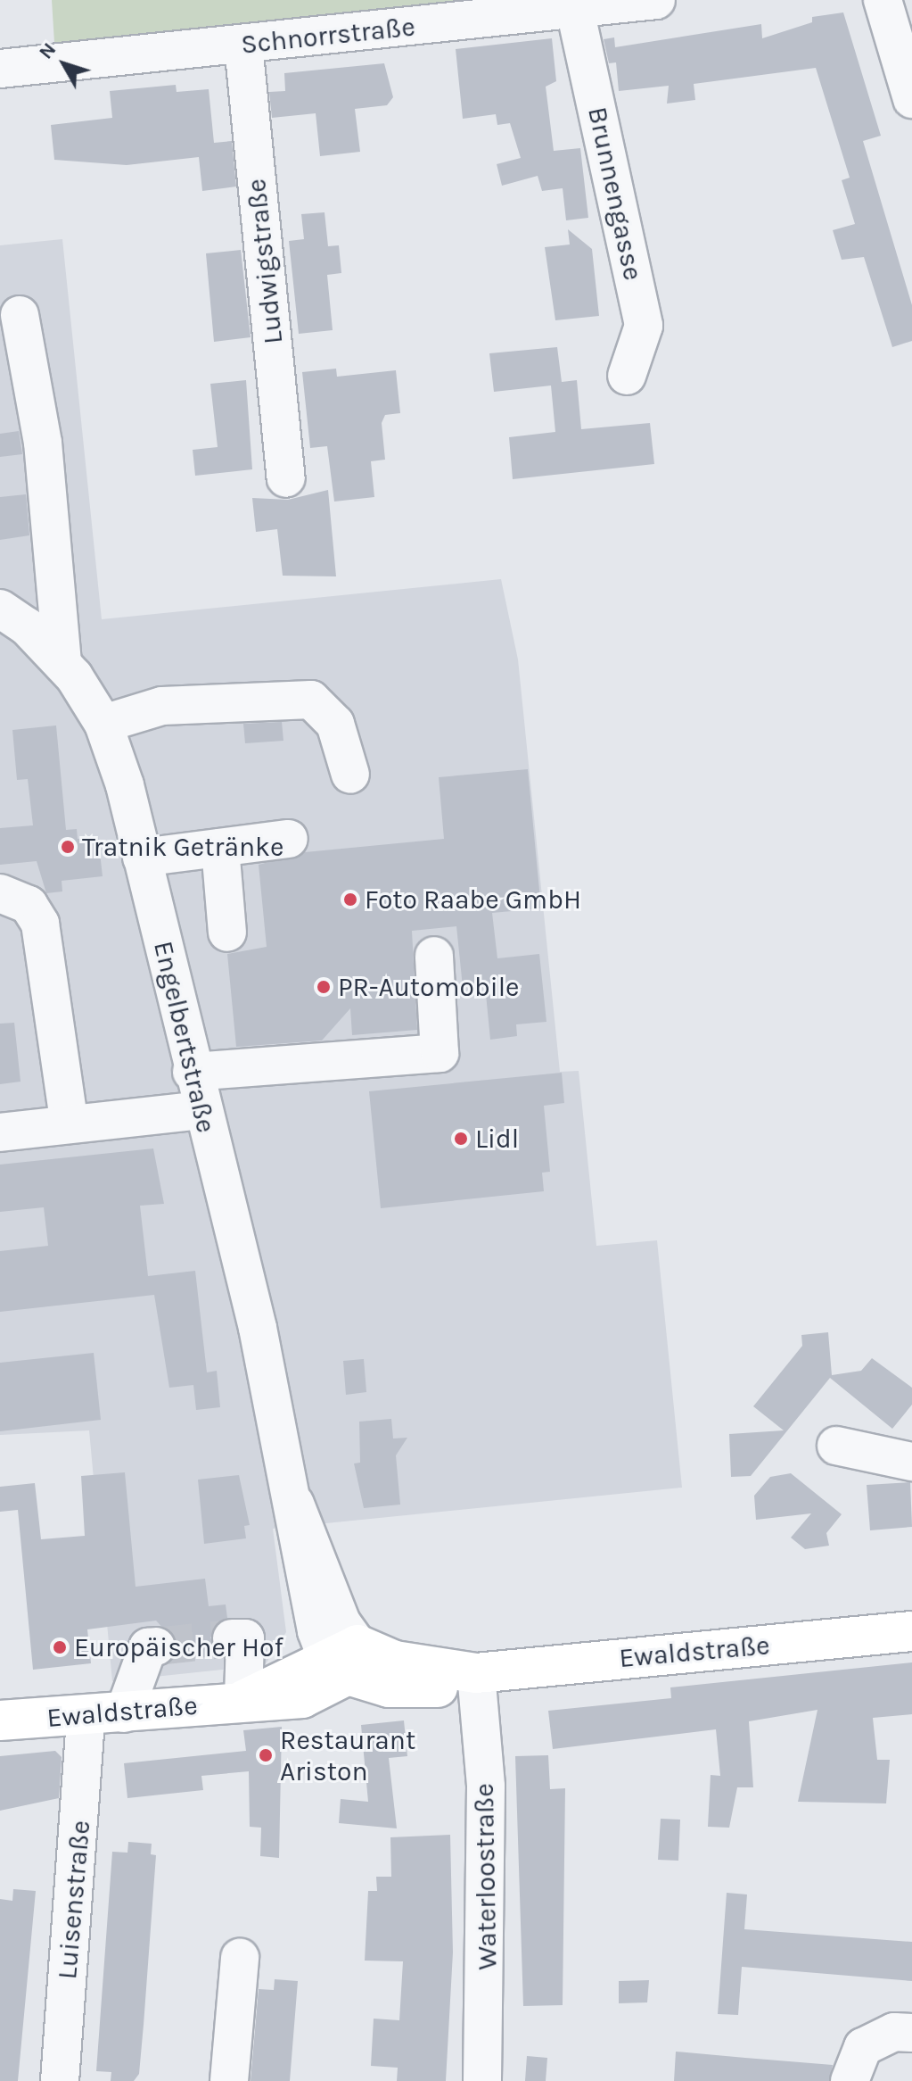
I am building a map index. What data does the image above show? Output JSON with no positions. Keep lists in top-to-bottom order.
{
  "streets": {
    "main road": ["Ewaldstraße"],
    "street": [
      "Schnorrstraße",
      "Brunnengasse",
      "Ludwigstraße",
      "Engelbertstraße",
      "Waterloostraße",
      "Luisenstraße"
    ]
  },
  "crossings": [
    ["Schnorrstraße", "Brunnengasse"],
    ["Schnorrstraße", "Ludwigstraße"],
    ["Engelbertstraße", "Ewaldstraße"],
    ["Ewaldstraße", "Waterloostraße"],
    ["Ewaldstraße", "Luisenstraße"]
  ],
  "places": [
    "Tratnik Getränke",
    "Foto Raabe GmbH",
    "PR-Automobile",
    "Lidl",
    "Europäischer Hof",
    "Restaurant Ariston"
  ],
  "north": "top left"
}
